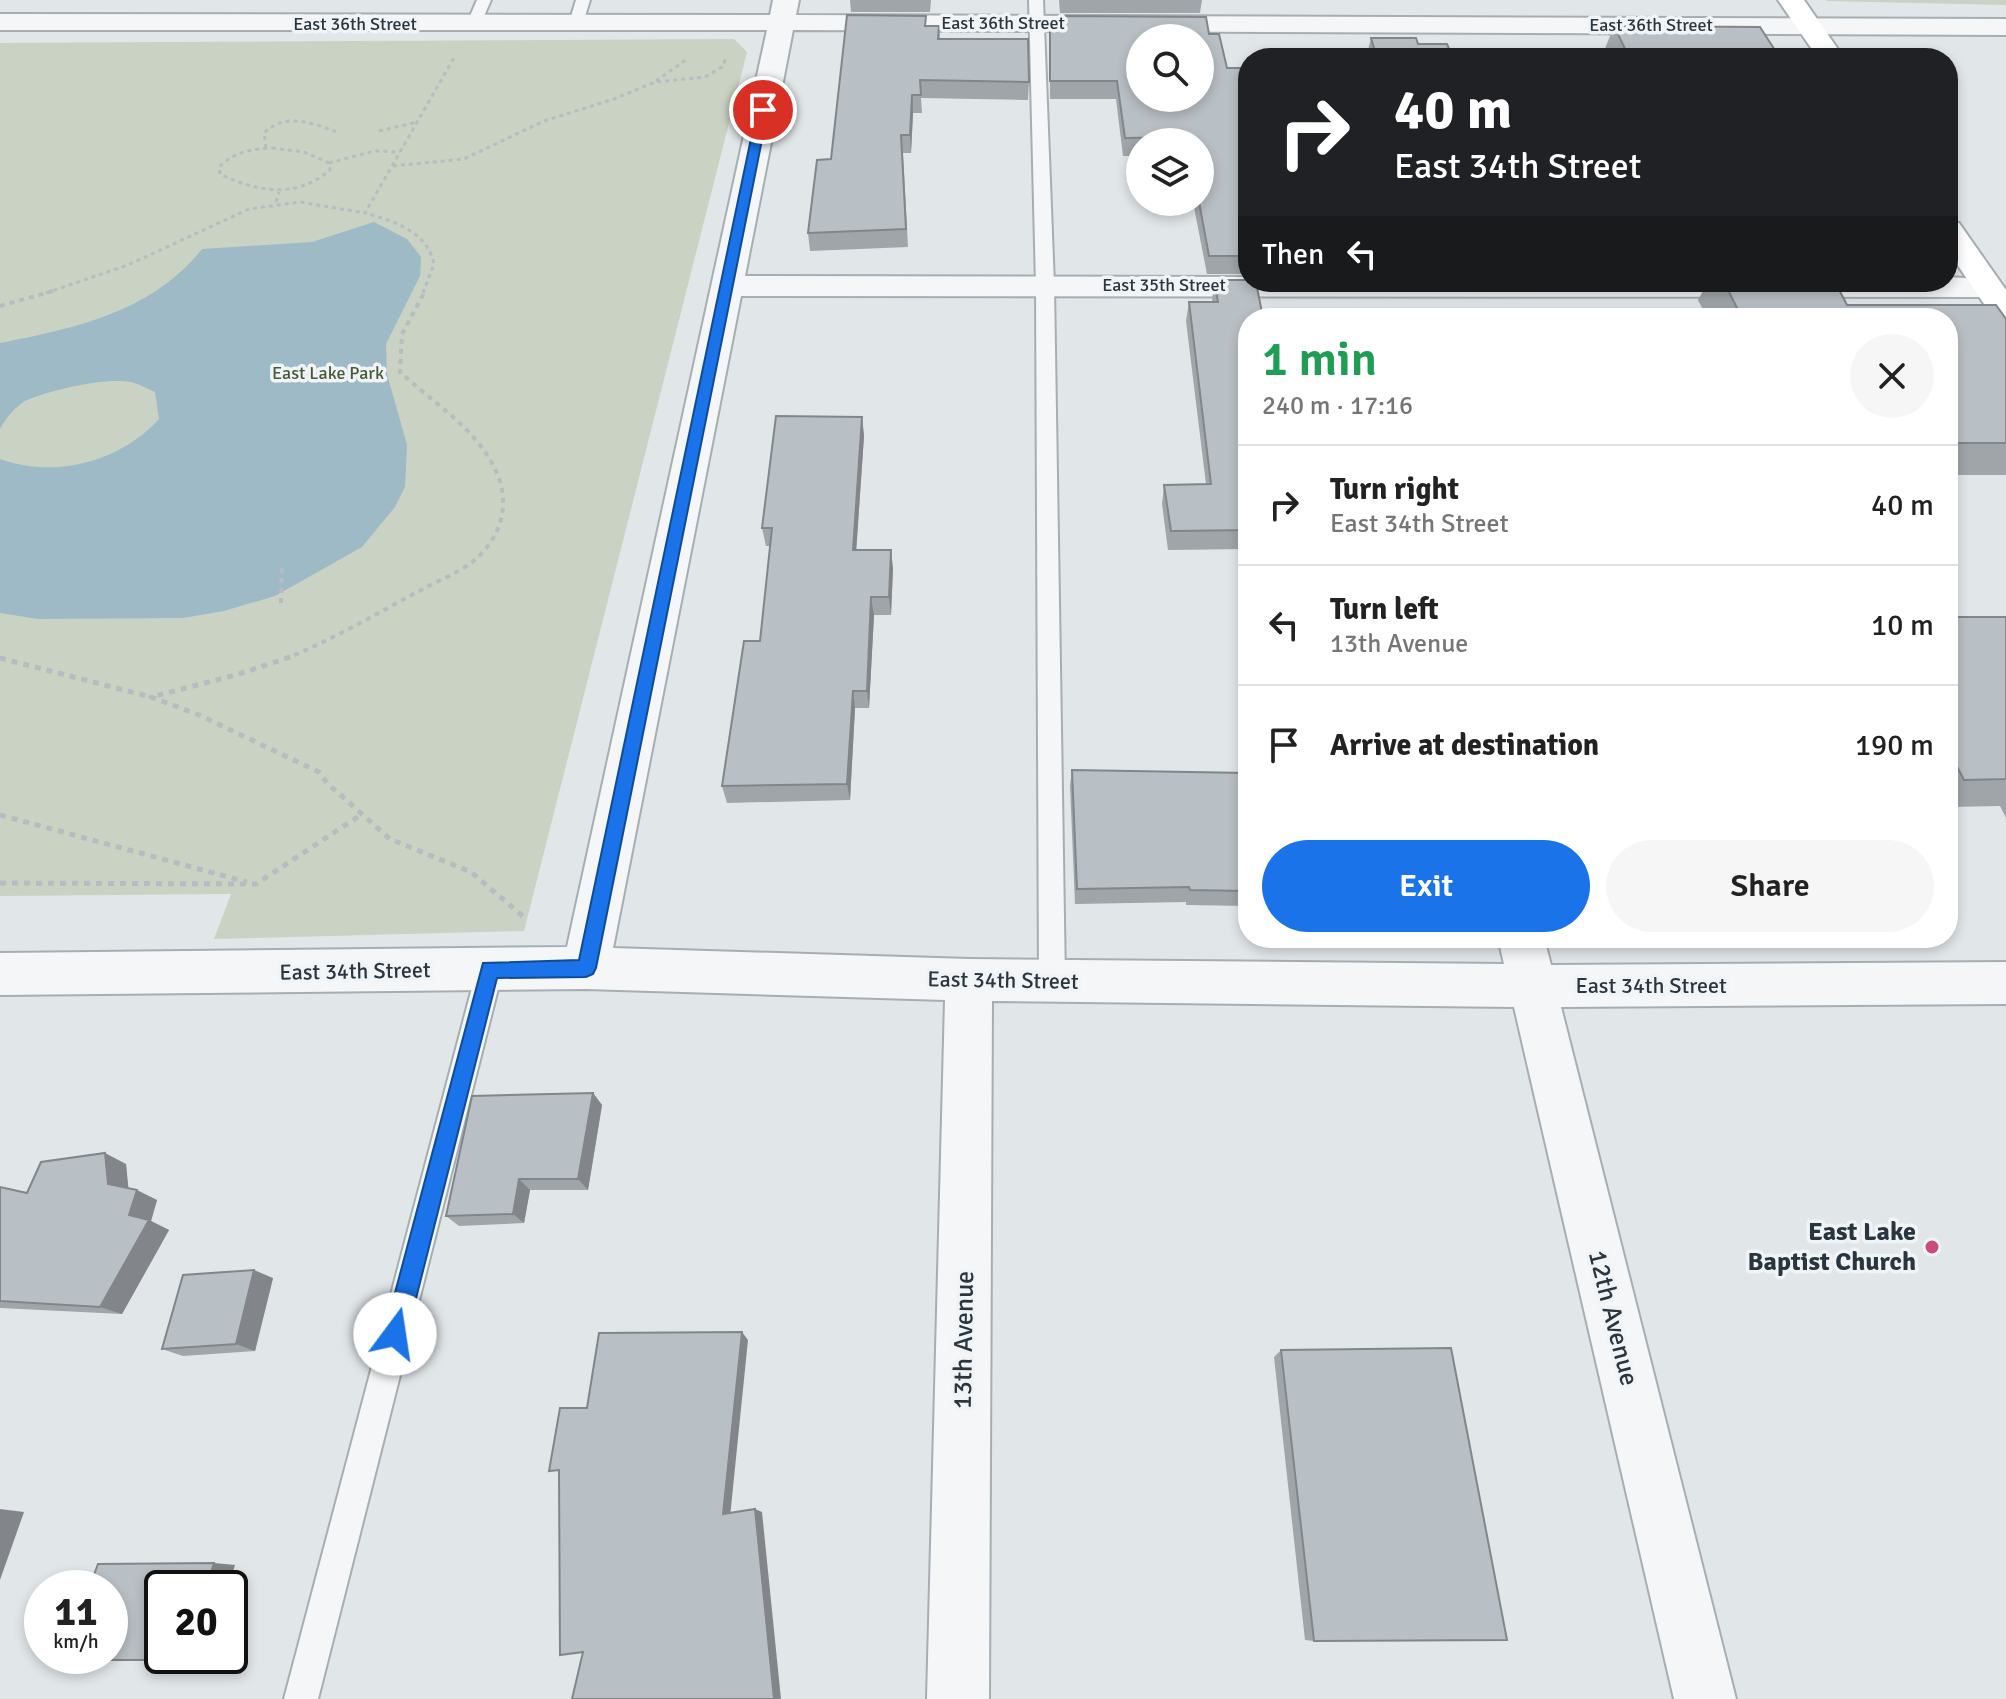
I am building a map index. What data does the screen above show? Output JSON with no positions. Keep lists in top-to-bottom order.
{
  "streets": {
    "street": [
      "East 36th Street",
      "East 35th Street",
      "East 34th Street",
      "12th Avenue",
      "13th Avenue"
    ]
  },
  "crossings": [
    ["East 34th Street", "12th Avenue"],
    ["East 34th Street", "13th Avenue"]
  ],
  "parks": ["East Lake Park"],
  "places": ["East Lake Baptist Church"],
  "page": {
    "turn": ["40 m", "East 34th Street"],
    "then": "Then",
    "heading": ["1 min", "240 m · 17:16"],
    "list": [
      {
        "name": "Turn right",
        "note": "East 34th Street",
        "value": "40 m"
      },
      {
        "name": "Turn left",
        "note": "13th Avenue",
        "value": "10 m"
      },
      {
        "name": "Arrive at destination",
        "value": "190 m"
      }
    ],
    "buttons": ["Exit", "Share"],
    "speed": "11 km/h",
    "limit": "20"
  }
}
